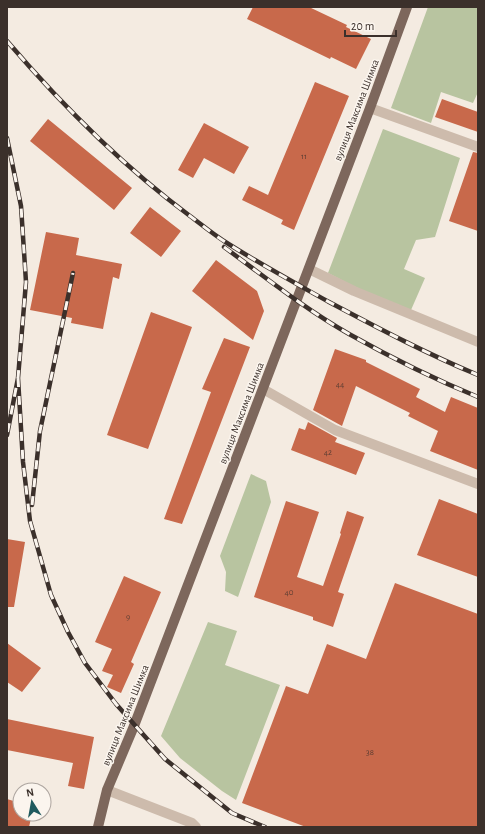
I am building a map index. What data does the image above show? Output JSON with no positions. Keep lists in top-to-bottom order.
{
  "streets": {
    "main road": ["вулиця Максима Шимка"]
  },
  "house_numbers": [
    "11",
    "44",
    "42",
    "40",
    "9",
    "38"
  ],
  "scale_bar": "20 m",
  "north": "top"
}
